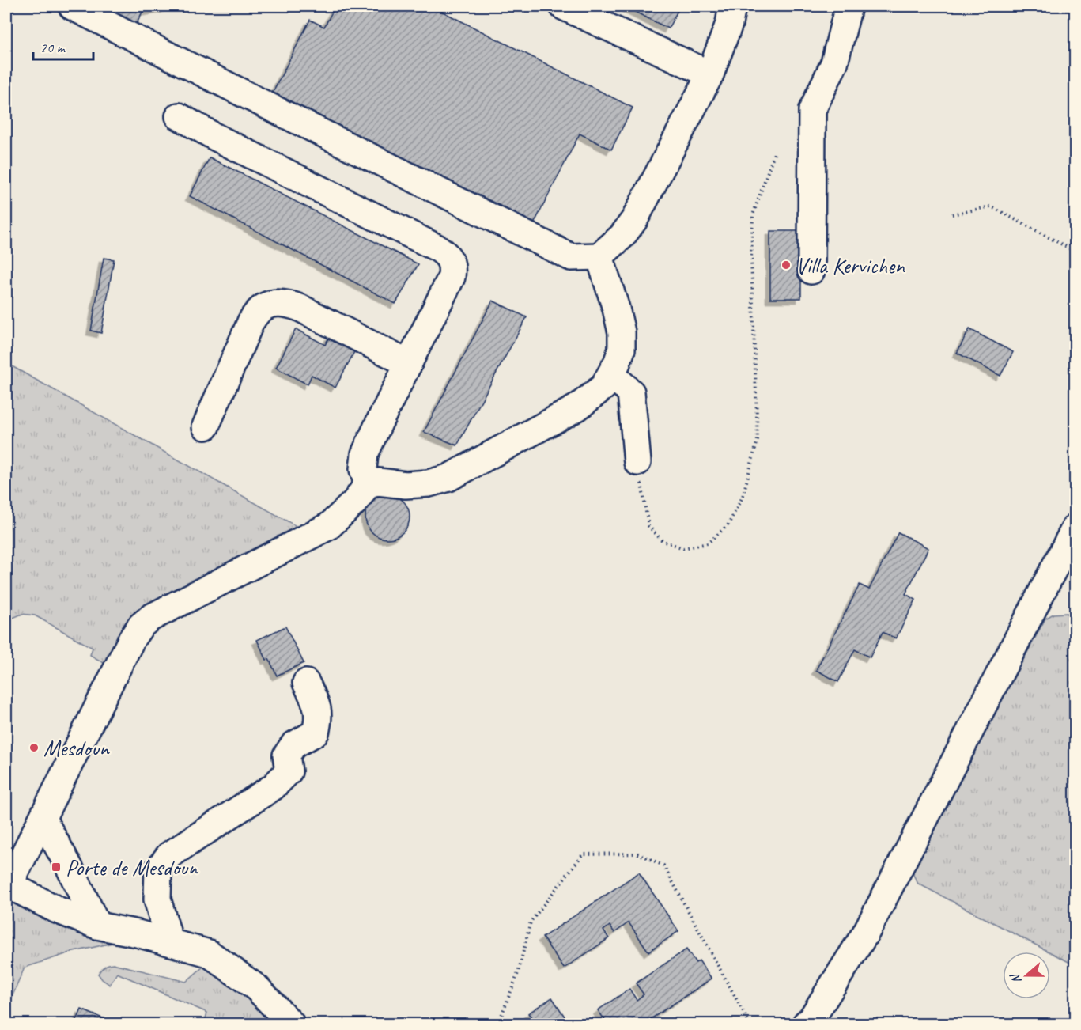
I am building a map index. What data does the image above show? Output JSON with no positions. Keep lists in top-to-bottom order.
{
  "places": {
    "other": ["Villa Kervichen", "Mesdoun"],
    "transit": ["Porte de Mesdoun"]
  },
  "scale_bar": "20 m",
  "north": "left"
}
